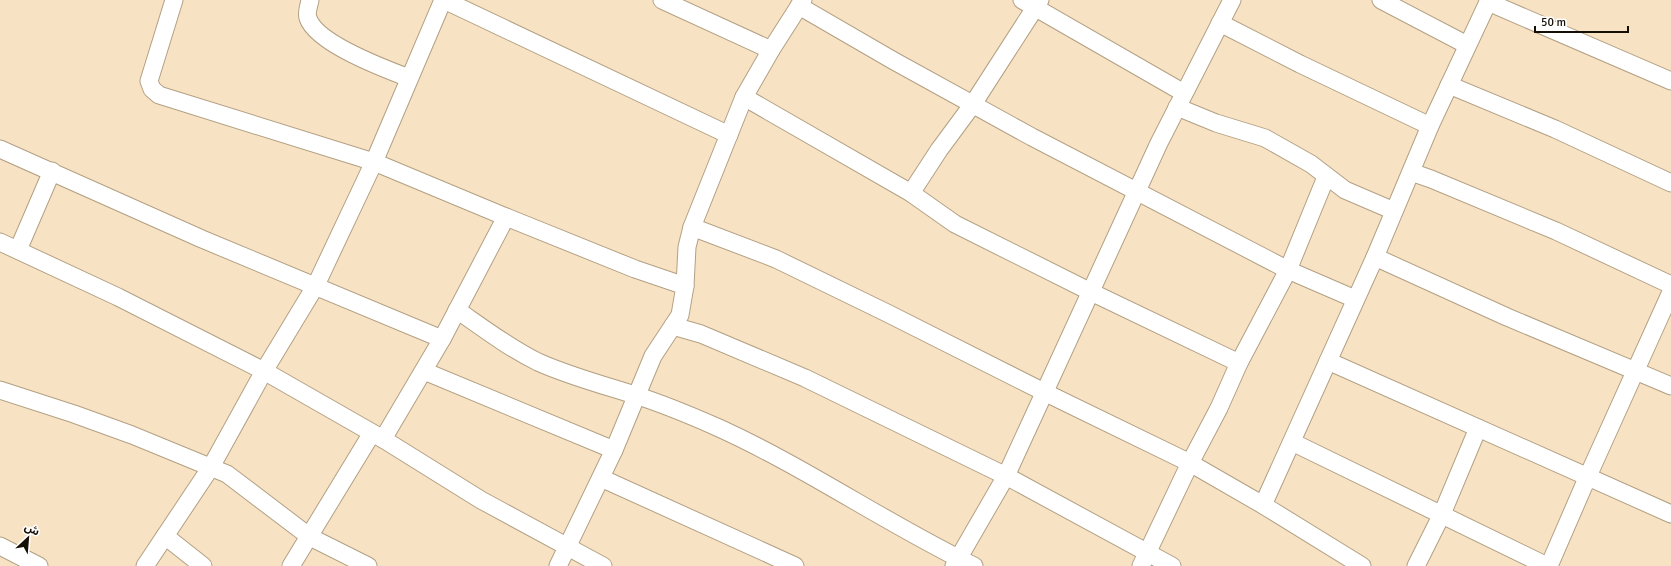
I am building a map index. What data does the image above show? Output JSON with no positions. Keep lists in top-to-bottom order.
{
  "scale_bar": "50 m",
  "north": "top right"
}
